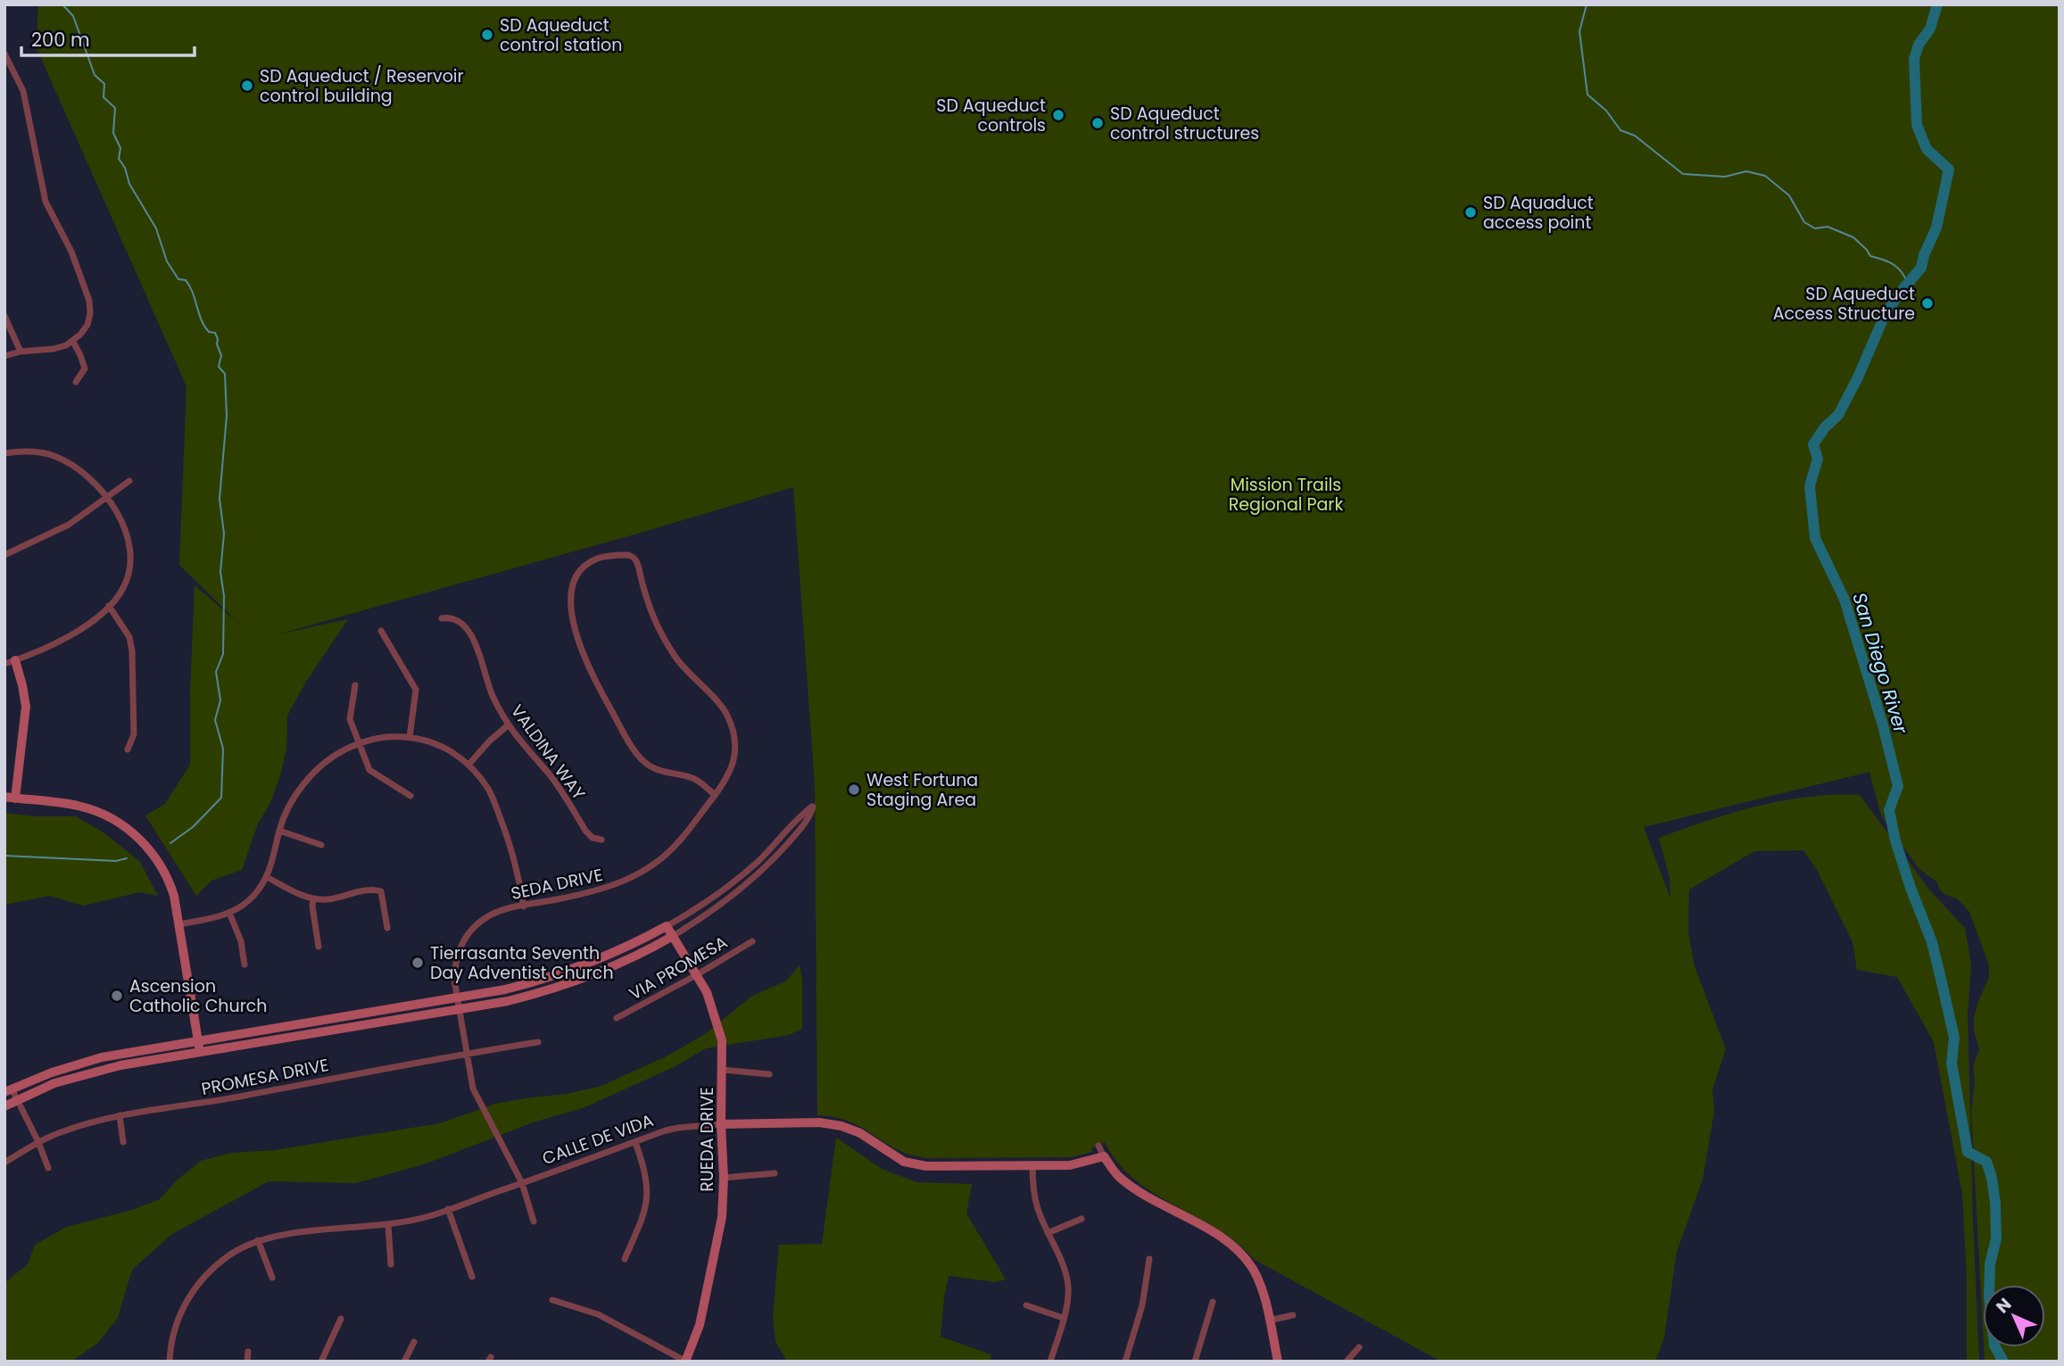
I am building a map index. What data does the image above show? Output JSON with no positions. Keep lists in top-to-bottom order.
{
  "streets": {
    "street": [
      "VALDINA WAY",
      "SEDA DRIVE",
      "VIA PROMESA",
      "PROMESA DRIVE",
      "CALLE DE VIDA",
      "RUEDA DRIVE"
    ]
  },
  "crossings": [
    ["SEDA DRIVE", "PROMESA DRIVE"],
    ["SEDA DRIVE", "CALLE DE VIDA"],
    ["VIA PROMESA", "RUEDA DRIVE"],
    ["CALLE DE VIDA", "RUEDA DRIVE"]
  ],
  "water": ["San Diego River"],
  "parks": ["Mission Trails Regional Park"],
  "places": [
    "SD Aqueduct control station",
    "SD Aqueduct / Reservoir control building",
    "SD Aqueduct controls",
    "SD Aqueduct control structures",
    "SD Aquaduct access point",
    "SD Aqueduct Access Structure",
    "West Fortuna Staging Area",
    "Tierrasanta Seventh Day Adventist Church",
    "Ascension Catholic Church"
  ],
  "scale_bar": "200 m",
  "north": "top left"
}
